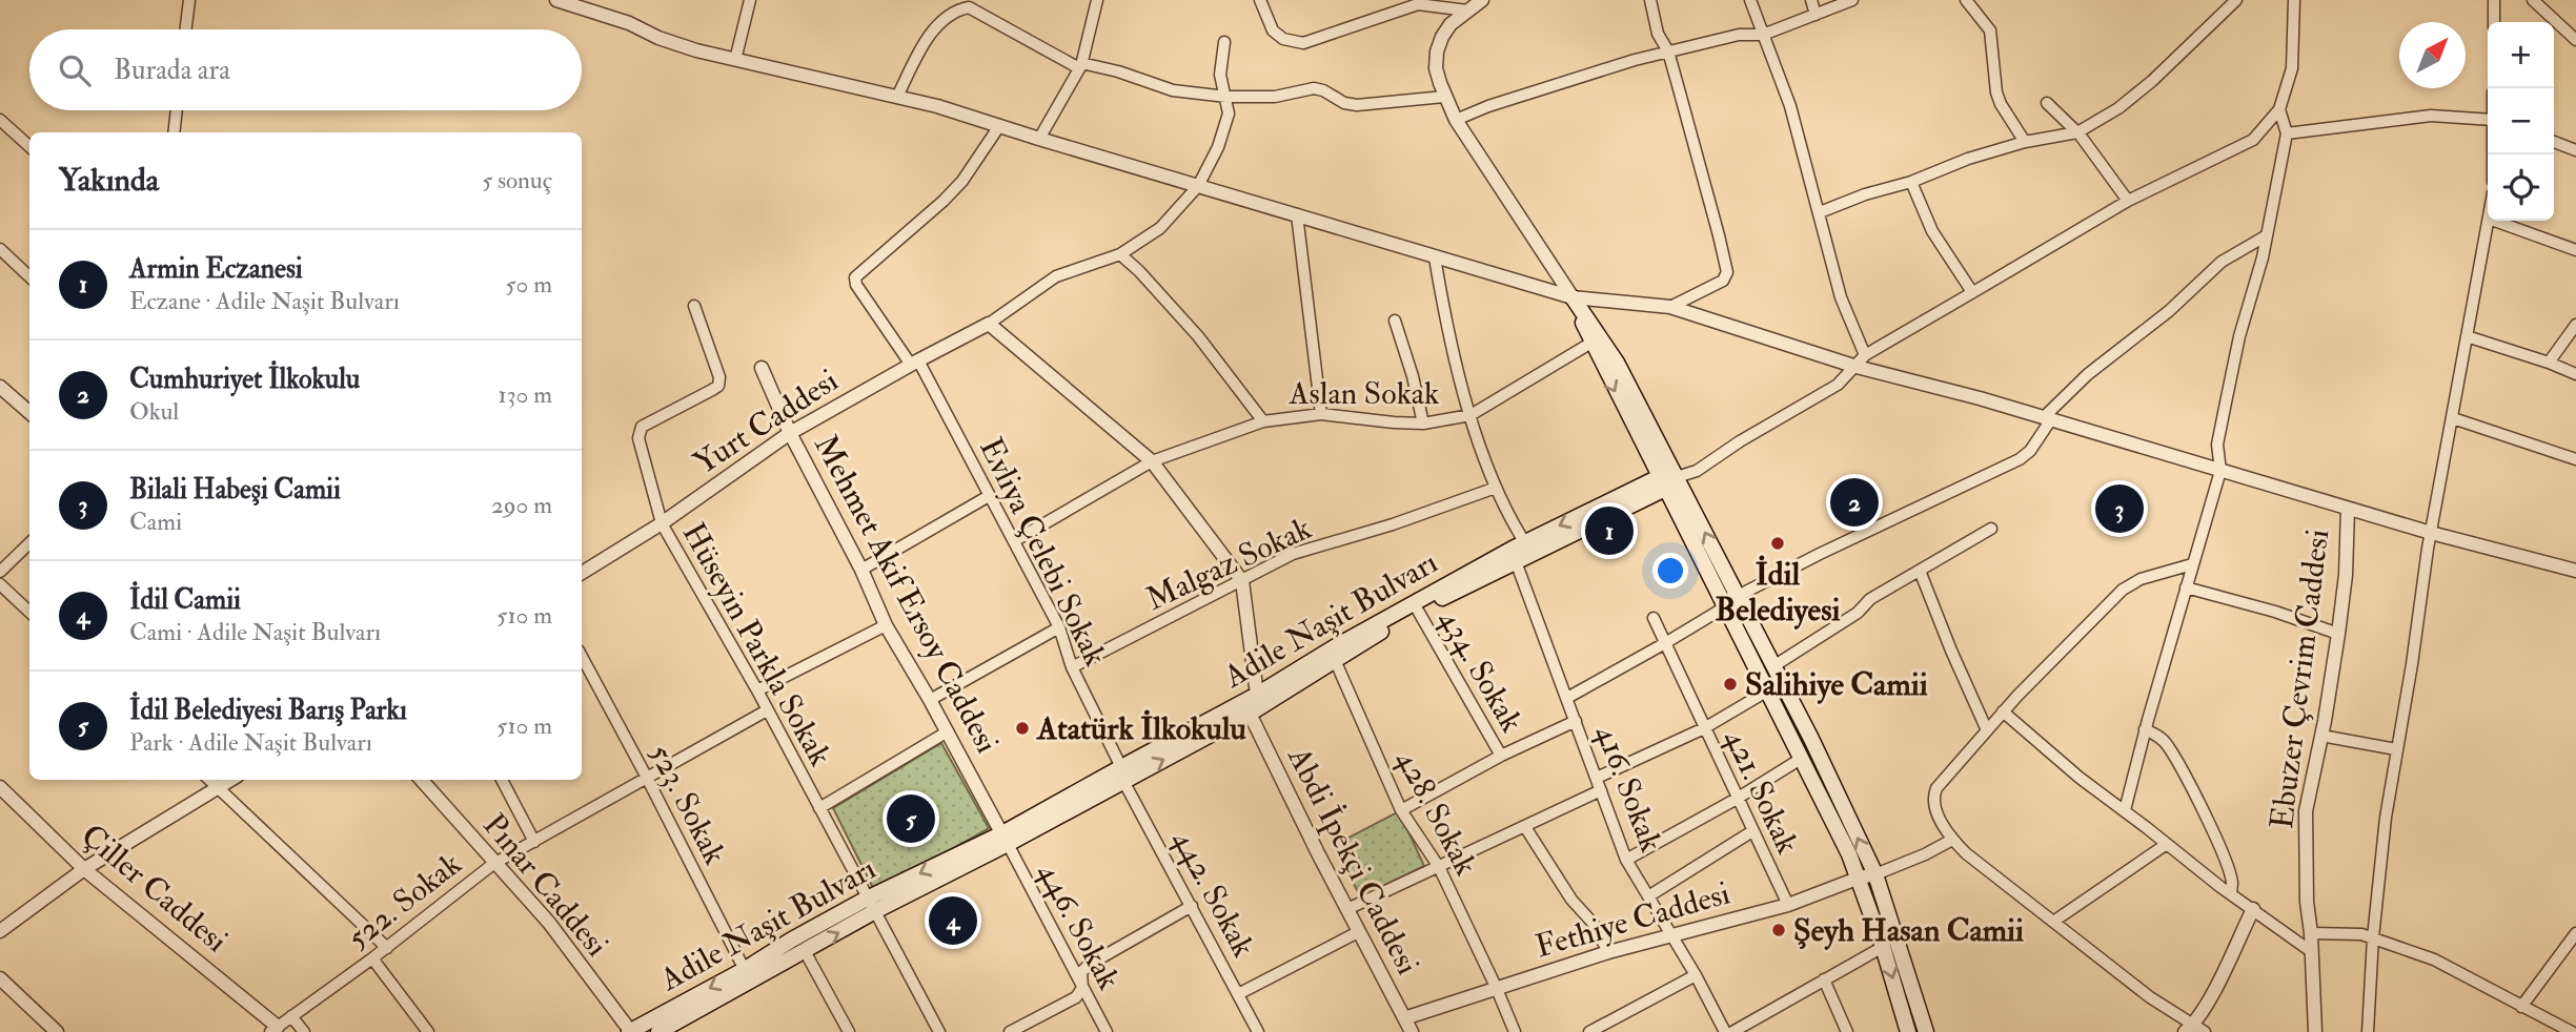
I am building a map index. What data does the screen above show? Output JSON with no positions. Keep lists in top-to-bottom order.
{
  "streets": {
    "main road": ["Adile Naşit Bulvarı"],
    "street": [
      "Aslan Sokak",
      "Yurt Caddesi",
      "Evliya Çelebi Sokak",
      "Malgaz Sokak",
      "Mehmet Akif Ersoy Caddesi",
      "Hüseyin Parkla Sokak",
      "434. Sokak",
      "Ebuzer Çevrim Caddesi",
      "416. Sokak",
      "421. Sokak",
      "523. Sokak",
      "428. Sokak",
      "Abdi İpekçi Caddesi",
      "Pınar Caddesi",
      "Çiller Caddesi",
      "442. Sokak",
      "522. Sokak",
      "Fethiye Caddesi",
      "446. Sokak"
    ]
  },
  "crossings": [
    ["Aslan Sokak", "Evliya Çelebi Sokak"],
    ["Aslan Sokak", "416. Sokak"],
    ["Yurt Caddesi", "Evliya Çelebi Sokak"],
    ["Yurt Caddesi", "Mehmet Akif Ersoy Caddesi"],
    ["Yurt Caddesi", "Hüseyin Parkla Sokak"],
    ["Evliya Çelebi Sokak", "Malgaz Sokak"],
    ["Evliya Çelebi Sokak", "Adile Naşit Bulvarı"],
    ["Evliya Çelebi Sokak", "442. Sokak"],
    ["Malgaz Sokak", "416. Sokak"],
    ["Mehmet Akif Ersoy Caddesi", "Adile Naşit Bulvarı"],
    ["Mehmet Akif Ersoy Caddesi", "446. Sokak"],
    ["Adile Naşit Bulvarı", "Hüseyin Parkla Sokak"],
    ["Adile Naşit Bulvarı", "434. Sokak"],
    ["Adile Naşit Bulvarı", "416. Sokak"],
    ["Adile Naşit Bulvarı", "523. Sokak"],
    ["Adile Naşit Bulvarı", "428. Sokak"],
    ["Adile Naşit Bulvarı", "Abdi İpekçi Caddesi"],
    ["Adile Naşit Bulvarı", "Pınar Caddesi"],
    ["Adile Naşit Bulvarı", "442. Sokak"],
    ["Adile Naşit Bulvarı", "446. Sokak"],
    ["Hüseyin Parkla Sokak", "522. Sokak"],
    ["416. Sokak", "Fethiye Caddesi"],
    ["421. Sokak", "Fethiye Caddesi"],
    ["523. Sokak", "522. Sokak"],
    ["428. Sokak", "Fethiye Caddesi"],
    ["Abdi İpekçi Caddesi", "Fethiye Caddesi"],
    ["Pınar Caddesi", "522. Sokak"],
    ["Çiller Caddesi", "522. Sokak"]
  ],
  "places": [
    "İdil Belediyesi",
    "Salihiye Camii",
    "Atatürk İlkokulu",
    "Şeyh Hasan Camii"
  ],
  "north": "top right",
  "page": {
    "map_buttons": ["+", "−"],
    "search": "Burada ara",
    "heading": ["Yakında", "5 sonuç"],
    "list": [
      {
        "mark": "1",
        "name": "Armin Eczanesi",
        "note": "Eczane · Adile Naşit Bulvarı",
        "value": "50 m"
      },
      {
        "mark": "2",
        "name": "Cumhuriyet İlkokulu",
        "note": "Okul",
        "value": "130 m"
      },
      {
        "mark": "3",
        "name": "Bilali Habeşi Camii",
        "note": "Cami",
        "value": "290 m"
      },
      {
        "mark": "4",
        "name": "İdil Camii",
        "note": "Cami · Adile Naşit Bulvarı",
        "value": "510 m"
      },
      {
        "mark": "5",
        "name": "İdil Belediyesi Barış Parkı",
        "note": "Park · Adile Naşit Bulvarı",
        "value": "510 m"
      }
    ],
    "pins": [
      "2",
      "3",
      "1",
      "5",
      "4"
    ]
  }
}
